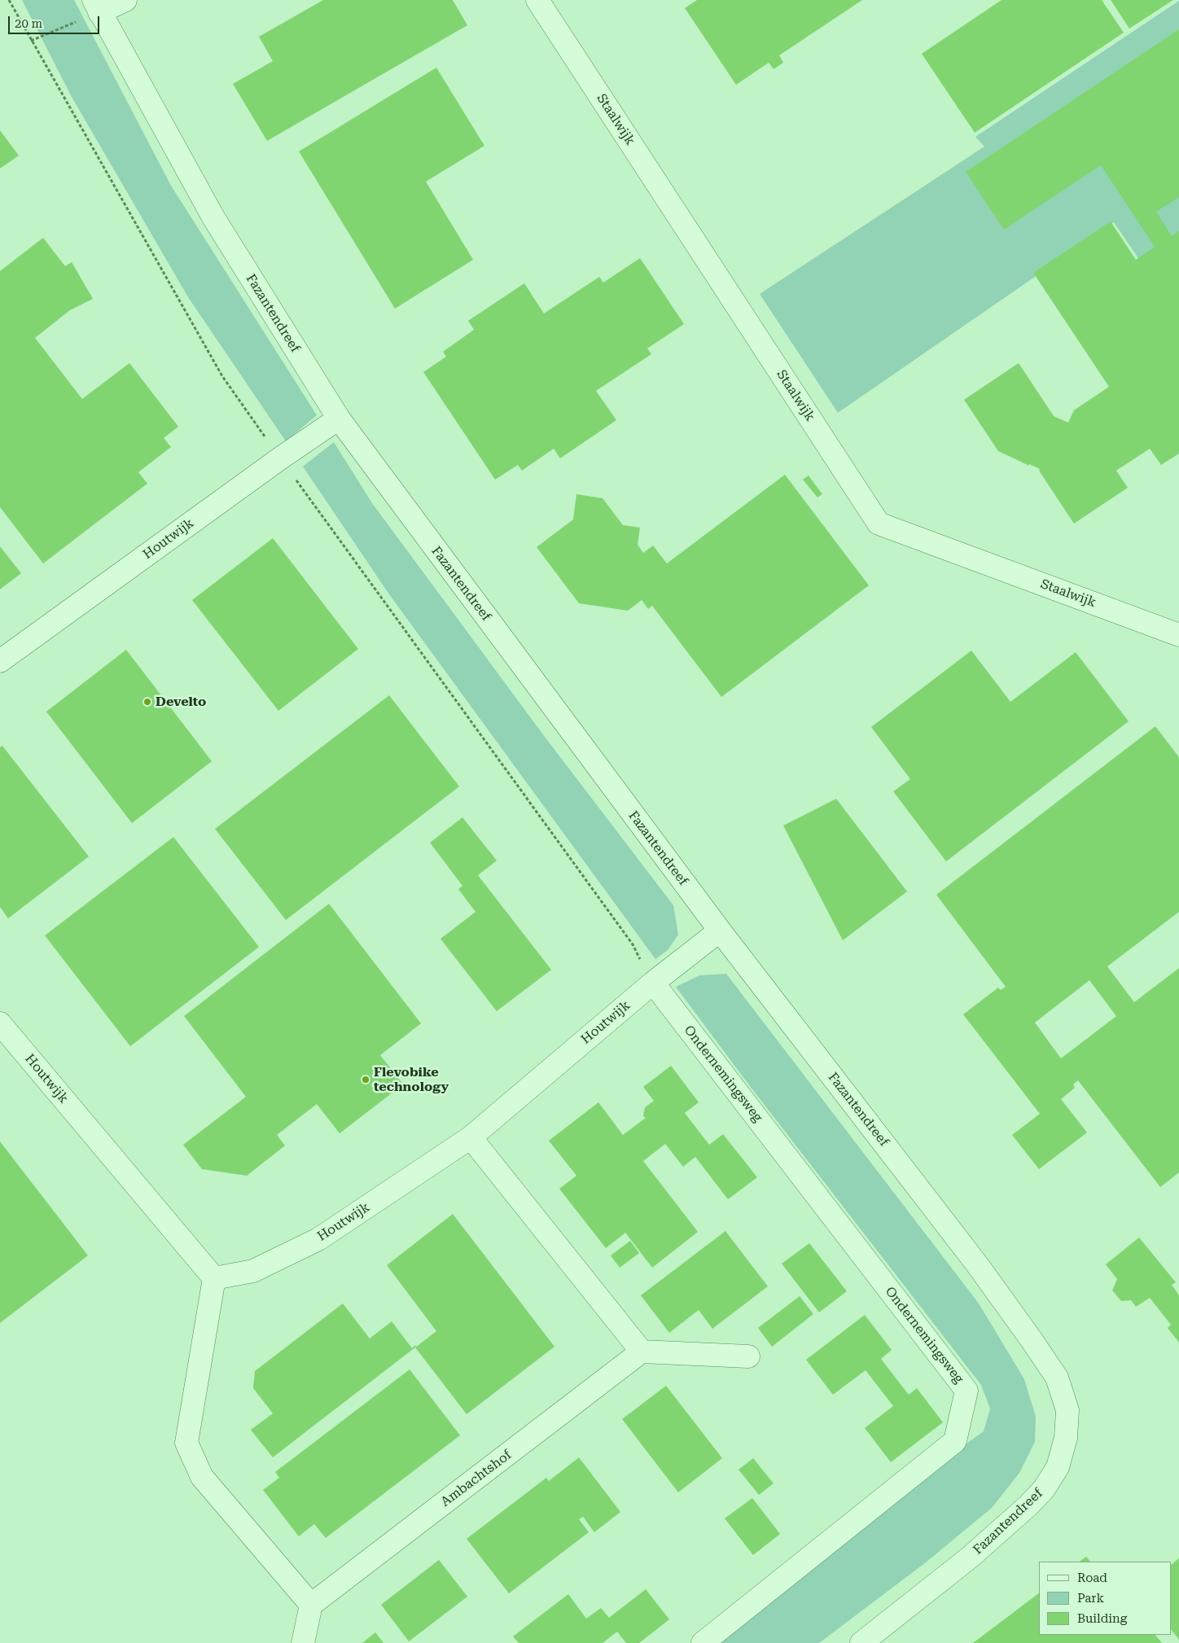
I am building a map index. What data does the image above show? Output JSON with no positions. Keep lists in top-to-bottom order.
{
  "streets": {
    "street": [
      "Staalwijk",
      "Fazantendreef",
      "Houtwijk",
      "Ondernemingsweg",
      "Ambachtshof"
    ]
  },
  "crossings": [
    ["Fazantendreef", "Houtwijk"],
    ["Houtwijk", "Ondernemingsweg"]
  ],
  "places": ["Develto", "Flevobike technology"],
  "legend": ["Road", "Park", "Building"],
  "scale_bar": "20 m"
}
